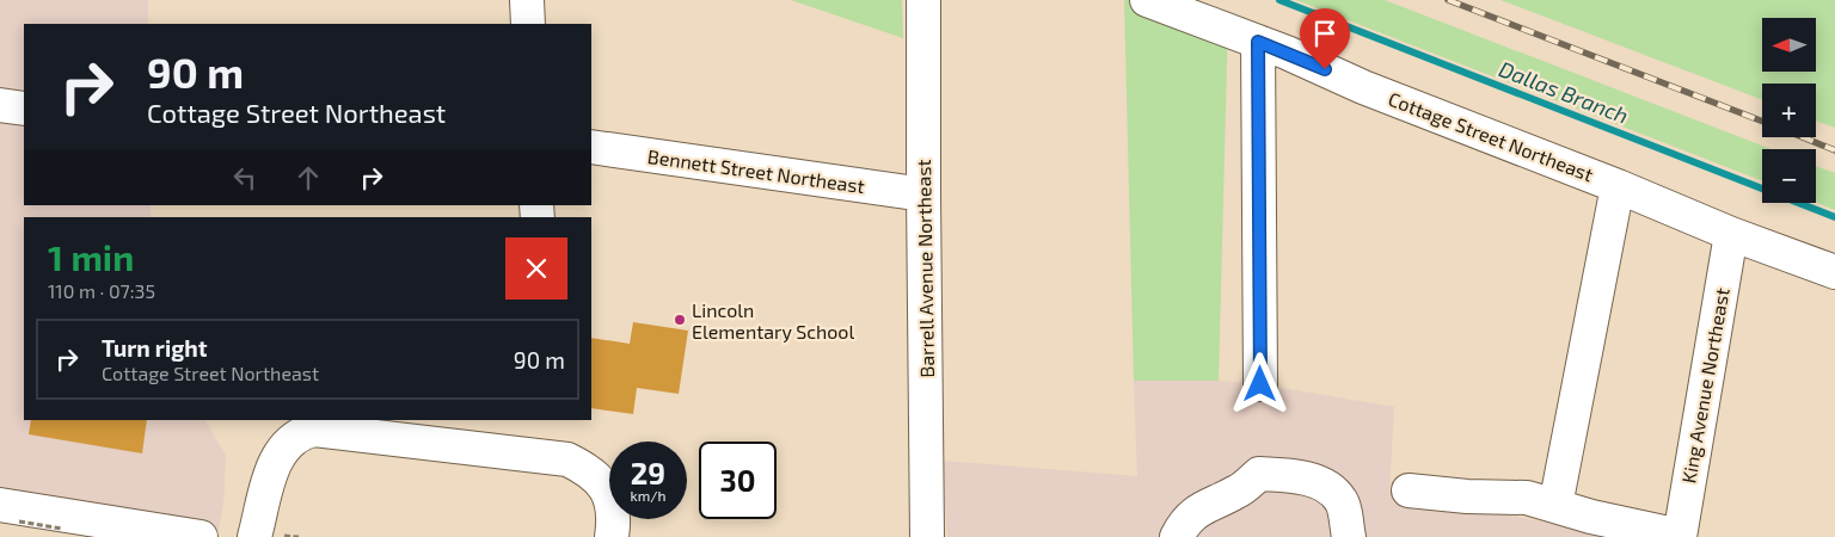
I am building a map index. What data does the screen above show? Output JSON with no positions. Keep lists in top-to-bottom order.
{
  "streets": {
    "street": [
      "Cottage Street Northeast",
      "Bennett Street Northeast",
      "Barrell Avenue Northeast",
      "King Avenue Northeast"
    ]
  },
  "crossings": [
    ["Cottage Street Northeast", "King Avenue Northeast"],
    ["Bennett Street Northeast", "Barrell Avenue Northeast"]
  ],
  "water": ["Dallas Branch"],
  "places": ["Lincoln Elementary School"],
  "north": "left",
  "page": {
    "map_buttons": ["+", "−"],
    "turn": ["90 m", "Cottage Street Northeast"],
    "heading": ["1 min", "110 m · 07:35"],
    "list": [
      {
        "name": "Turn right",
        "note": "Cottage Street Northeast",
        "value": "90 m"
      }
    ],
    "speed": "29 km/h",
    "limit": "30"
  }
}
